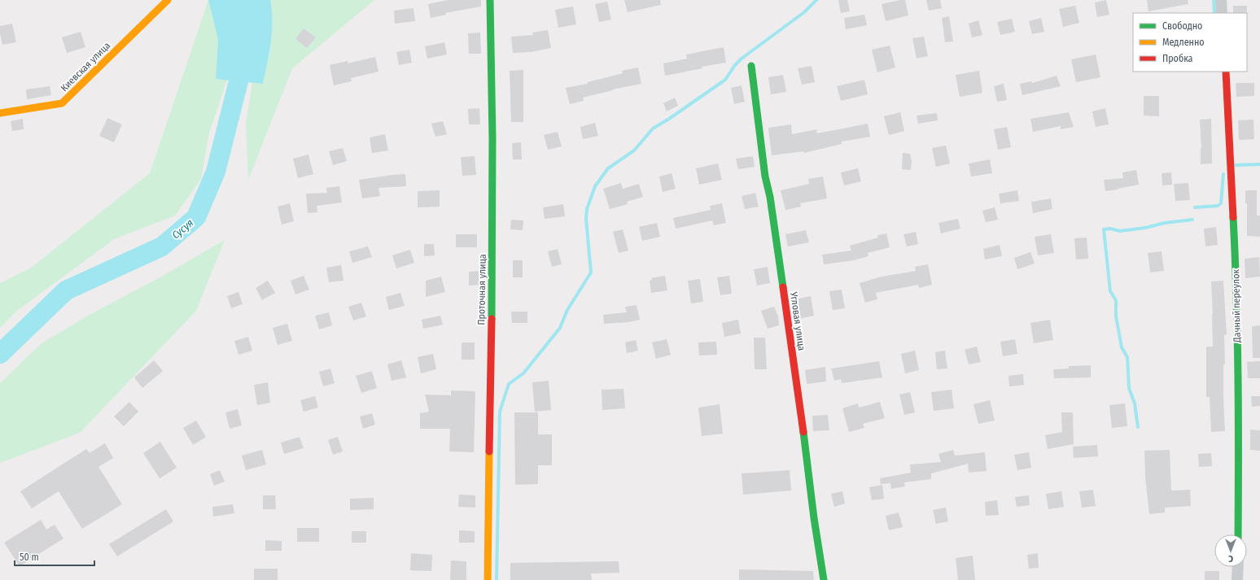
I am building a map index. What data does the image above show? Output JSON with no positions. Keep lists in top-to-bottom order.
{
  "streets": {
    "street": [
      "Киевская улица",
      "Проточная улица",
      "Дачный переулок",
      "Угловая улица"
    ]
  },
  "water": ["Сусуя"],
  "legend": ["Свободно", "Медленно", "Пробка"],
  "scale_bar": "50 m",
  "north": "bottom"
}
